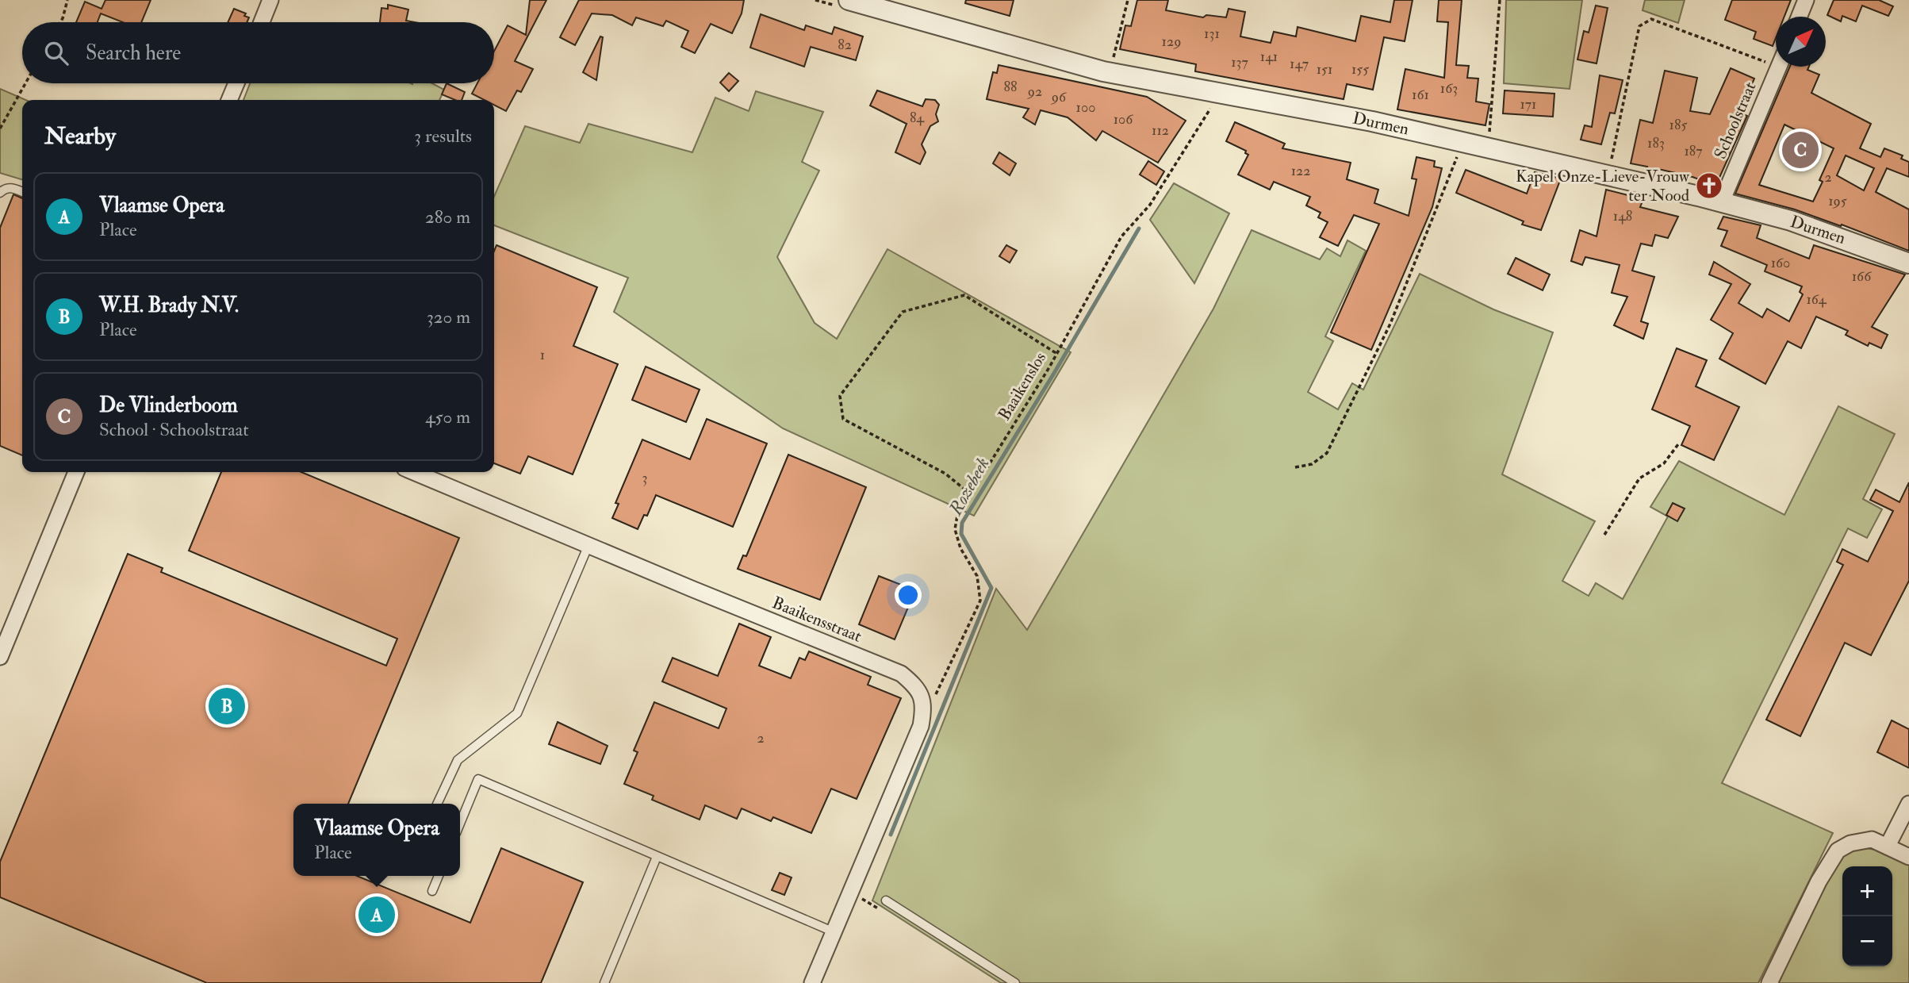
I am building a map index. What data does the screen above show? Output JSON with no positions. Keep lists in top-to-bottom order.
{
  "streets": {
    "street": ["Schoolstraat", "Durmen", "Baaikensstraat"],
    "path": ["Baaikenslos"]
  },
  "crossings": [
    ["Schoolstraat", "Durmen"],
    ["Durmen", "Baaikenslos"],
    ["Baaikenslos", "Baaikensstraat"]
  ],
  "water": ["Rozebeek"],
  "places": {
    "church": ["Kapel Onze-Lieve-Vrouw ter Nood"]
  },
  "house_numbers": [
    "131",
    "129",
    "82",
    "141",
    "137",
    "147",
    "151",
    "155",
    "88",
    "163",
    "92",
    "161",
    "96",
    "171",
    "100",
    "84",
    "106",
    "185",
    "112",
    "183",
    "187",
    "122",
    "2",
    "195",
    "148",
    "160",
    "166",
    "164",
    "1",
    "3",
    "2"
  ],
  "north": "top right",
  "page": {
    "search": "Search here",
    "heading": ["Nearby", "3 results"],
    "pins": ["C", "B", "A"],
    "list": [
      {
        "mark": "A",
        "name": "Vlaamse Opera",
        "note": "Place",
        "value": "280 m"
      },
      {
        "mark": "B",
        "name": "W.H. Brady N.V.",
        "note": "Place",
        "value": "320 m"
      },
      {
        "mark": "C",
        "name": "De Vlinderboom",
        "note": "School · Schoolstraat",
        "value": "450 m"
      }
    ],
    "popup": ["Vlaamse Opera", "Place"],
    "map_buttons": ["+", "−"]
  }
}
